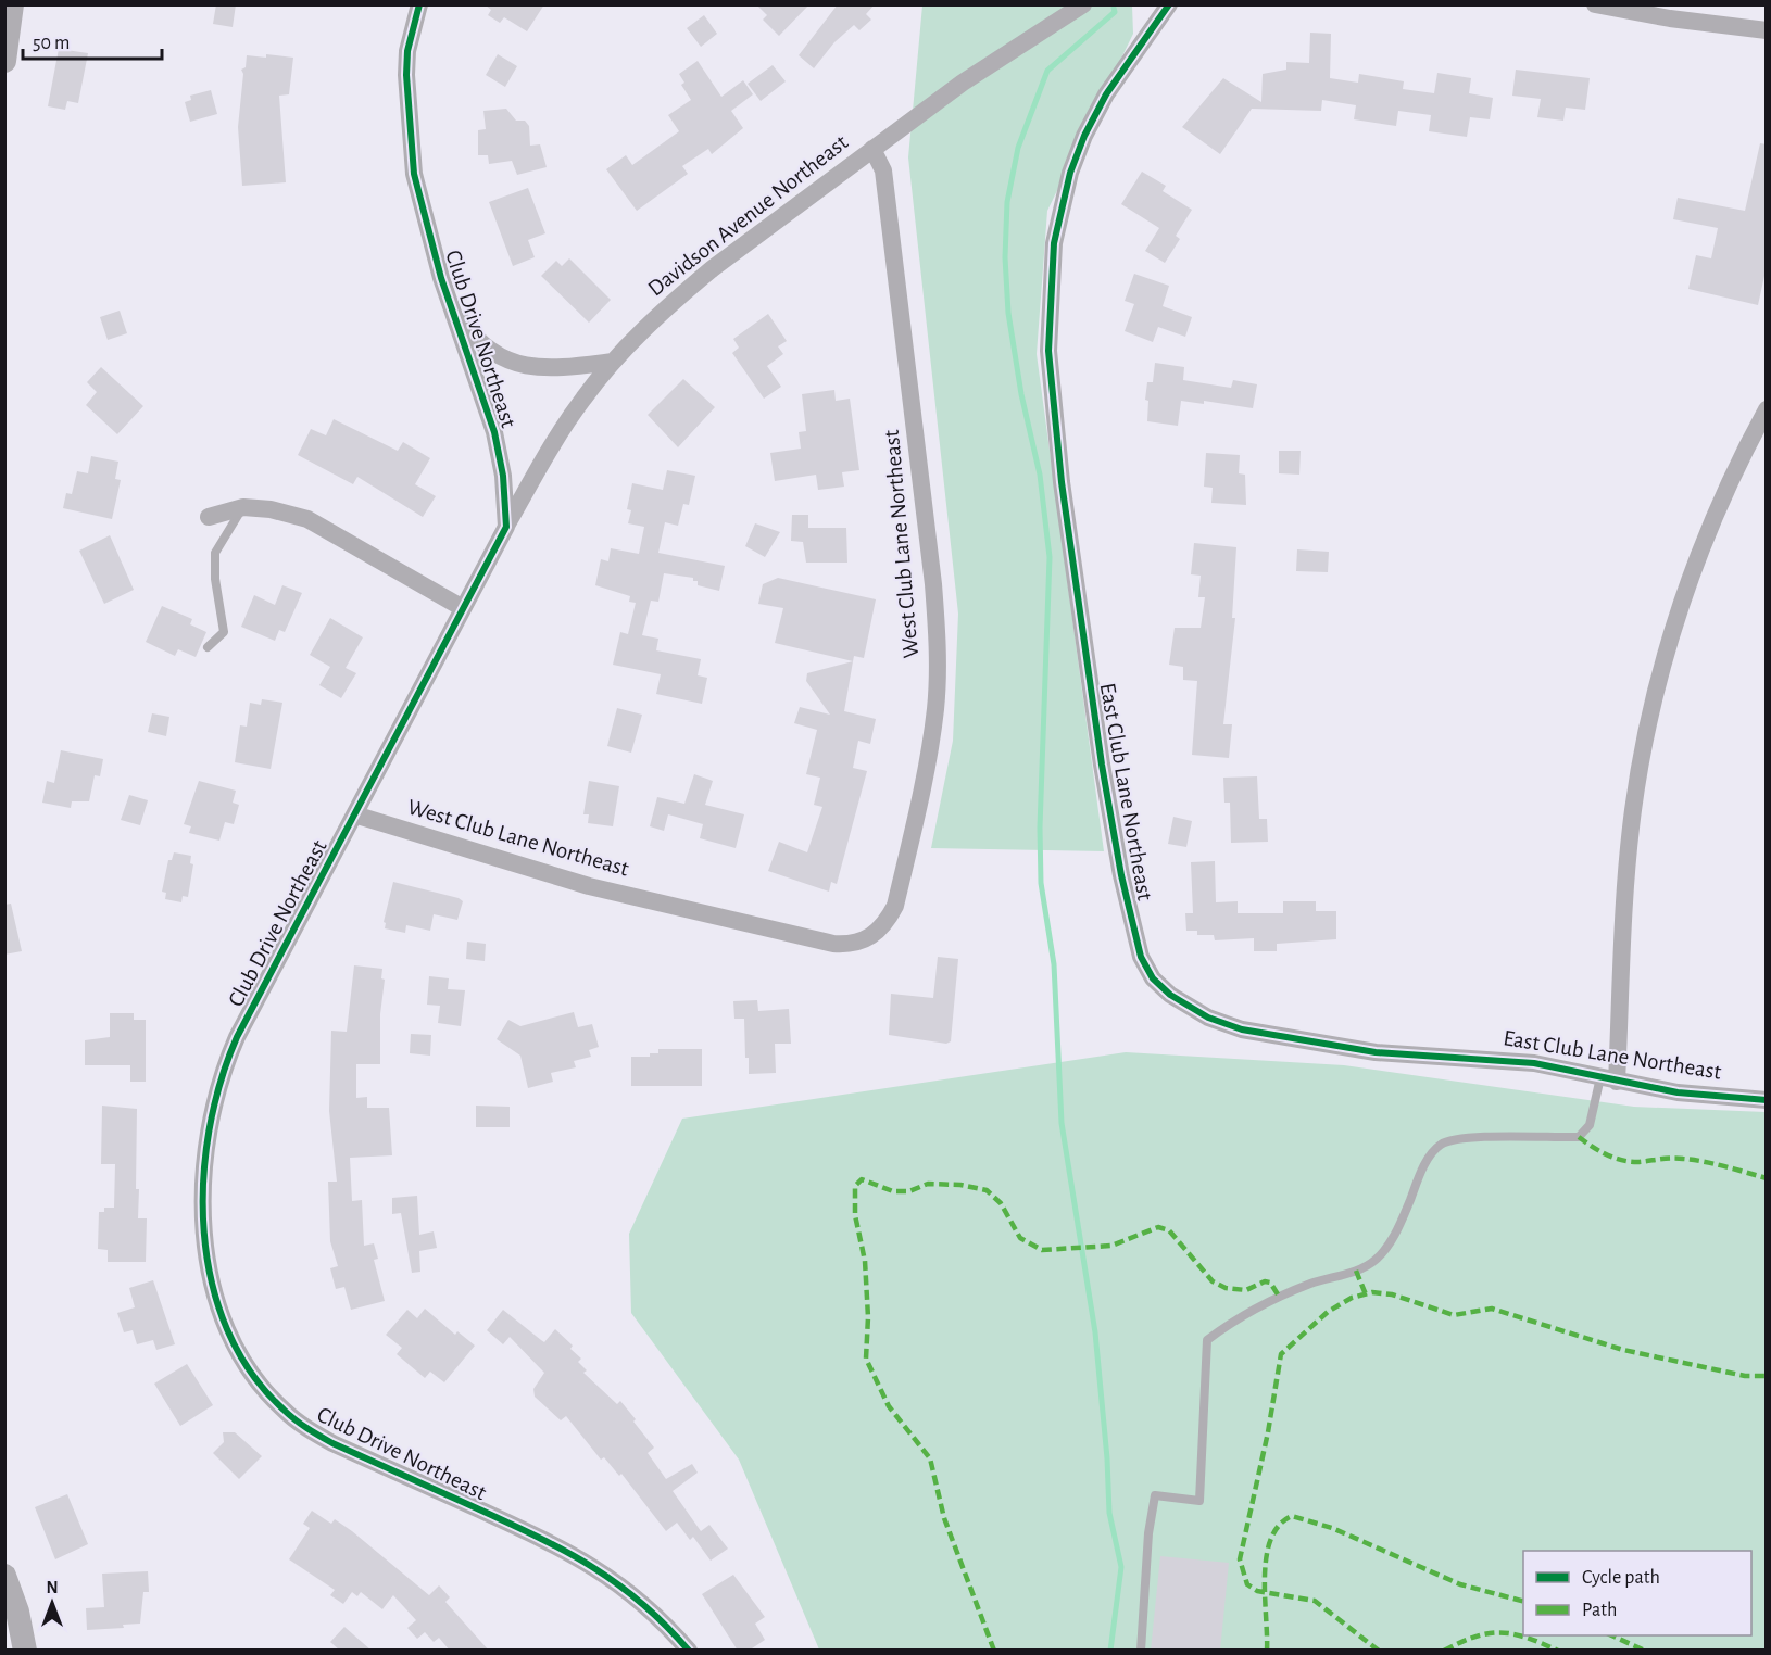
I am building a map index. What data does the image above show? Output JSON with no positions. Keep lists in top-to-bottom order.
{
  "streets": {
    "street": [
      "Davidson Avenue Northeast",
      "Club Drive Northeast",
      "West Club Lane Northeast",
      "East Club Lane Northeast"
    ]
  },
  "crossings": [
    ["Davidson Avenue Northeast", "Club Drive Northeast"],
    ["Davidson Avenue Northeast", "West Club Lane Northeast"],
    ["Club Drive Northeast", "West Club Lane Northeast"]
  ],
  "legend": ["Cycle path", "Path"],
  "scale_bar": "50 m",
  "north": "top"
}
